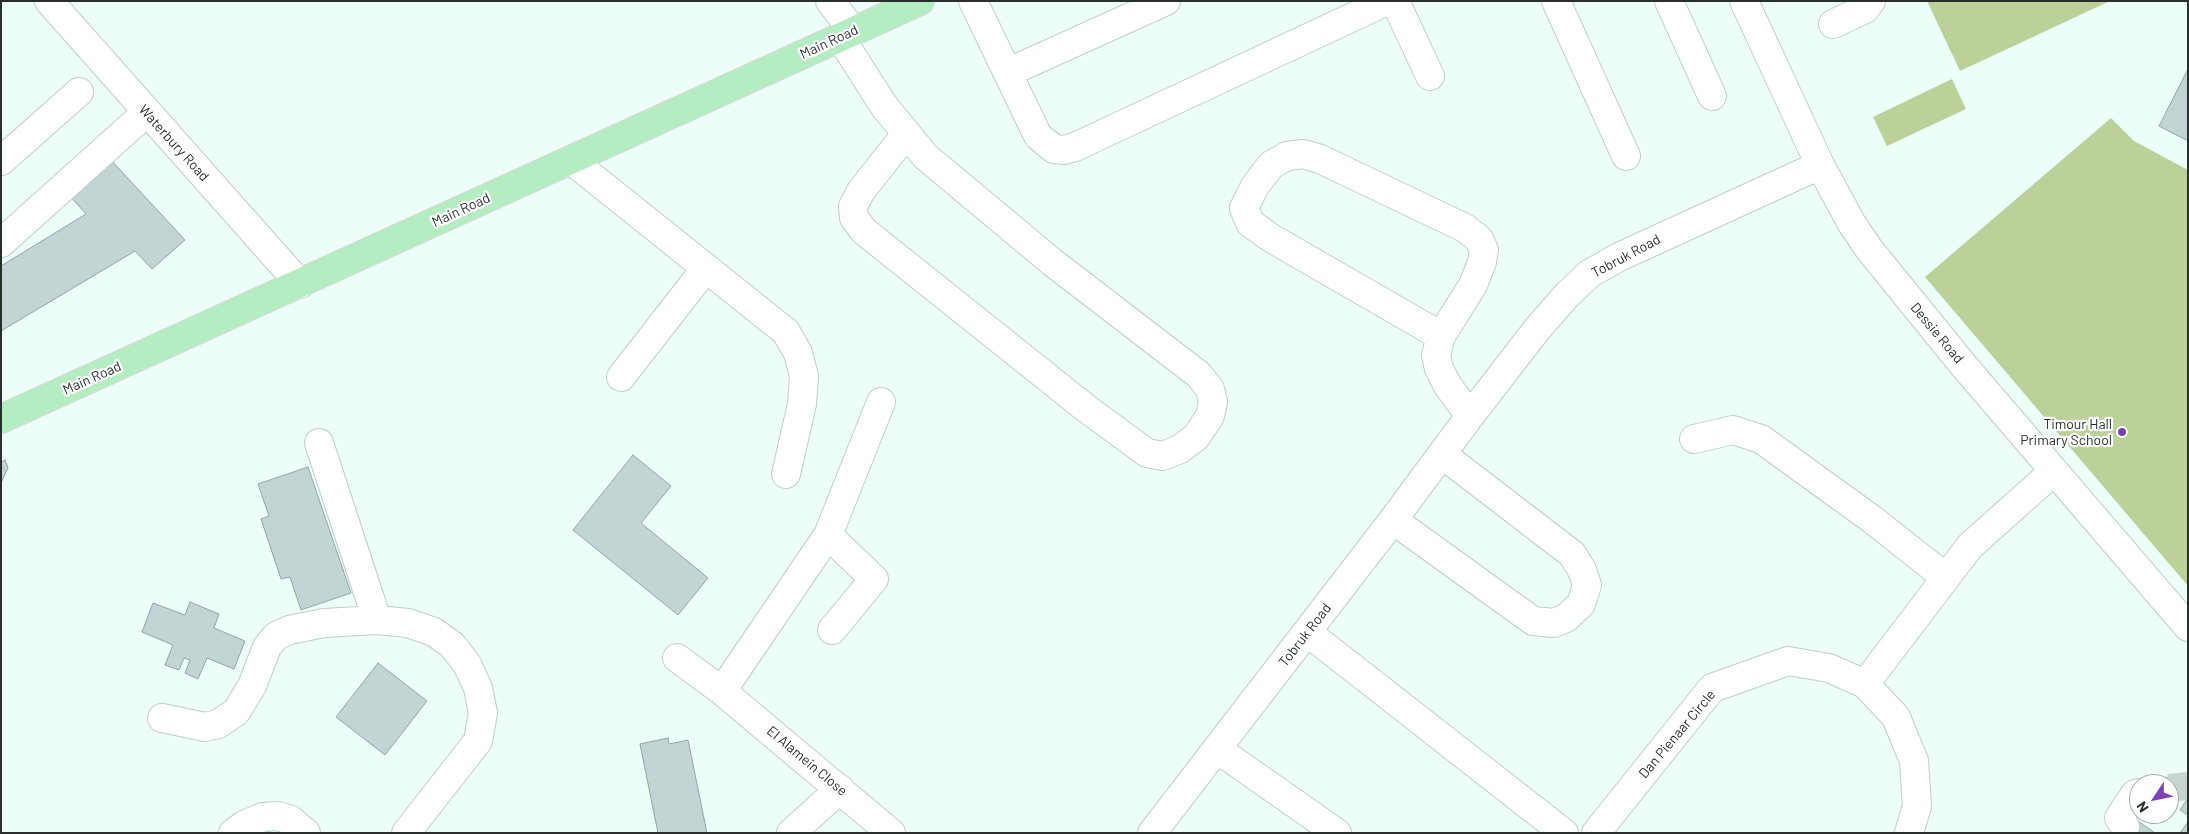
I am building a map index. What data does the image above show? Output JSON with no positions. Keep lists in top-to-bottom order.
{
  "streets": {
    "main road": ["Main Road"],
    "street": [
      "Waterbury Road",
      "Tobruk Road",
      "Dessie Road",
      "Dan Pienaar Circle",
      "El Alamein Close"
    ]
  },
  "crossings": [
    ["Main Road", "Waterbury Road"],
    ["Tobruk Road", "Dessie Road"]
  ],
  "places": ["Timour Hall Primary School"],
  "north": "bottom left"
}
